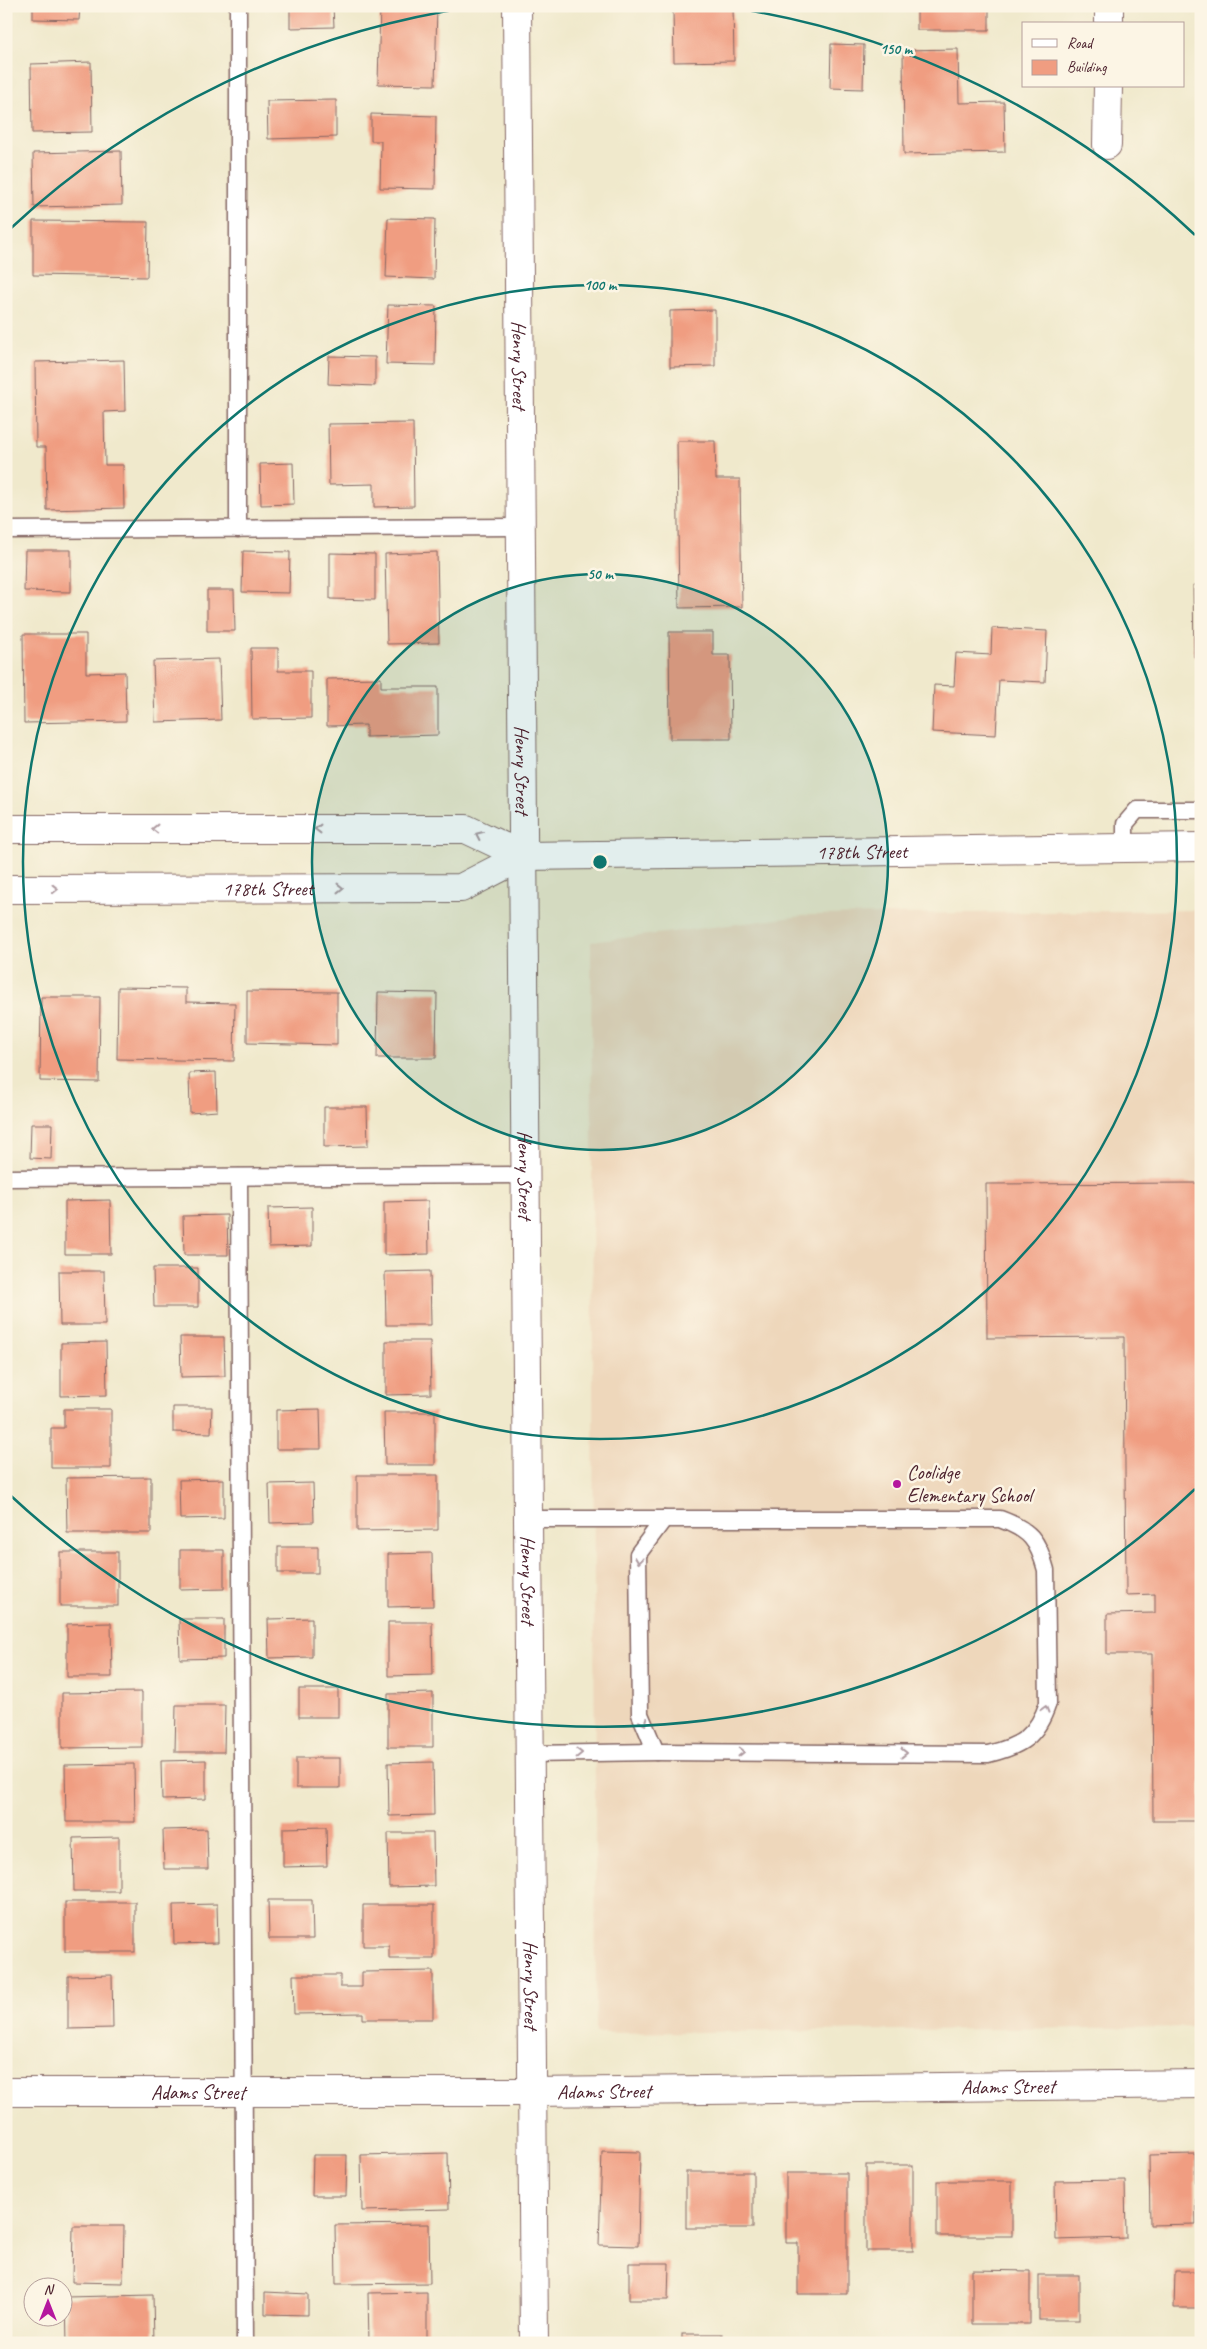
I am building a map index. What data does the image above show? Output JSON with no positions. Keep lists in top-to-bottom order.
{
  "streets": {
    "street": ["Henry Street", "178th Street", "Adams Street"]
  },
  "crossings": [
    ["Henry Street", "178th Street"],
    ["Henry Street", "Adams Street"]
  ],
  "places": ["Coolidge Elementary School"],
  "legend": ["Road", "Building"],
  "north": "top",
  "rings": ["150 m", "100 m", "50 m"]
}
